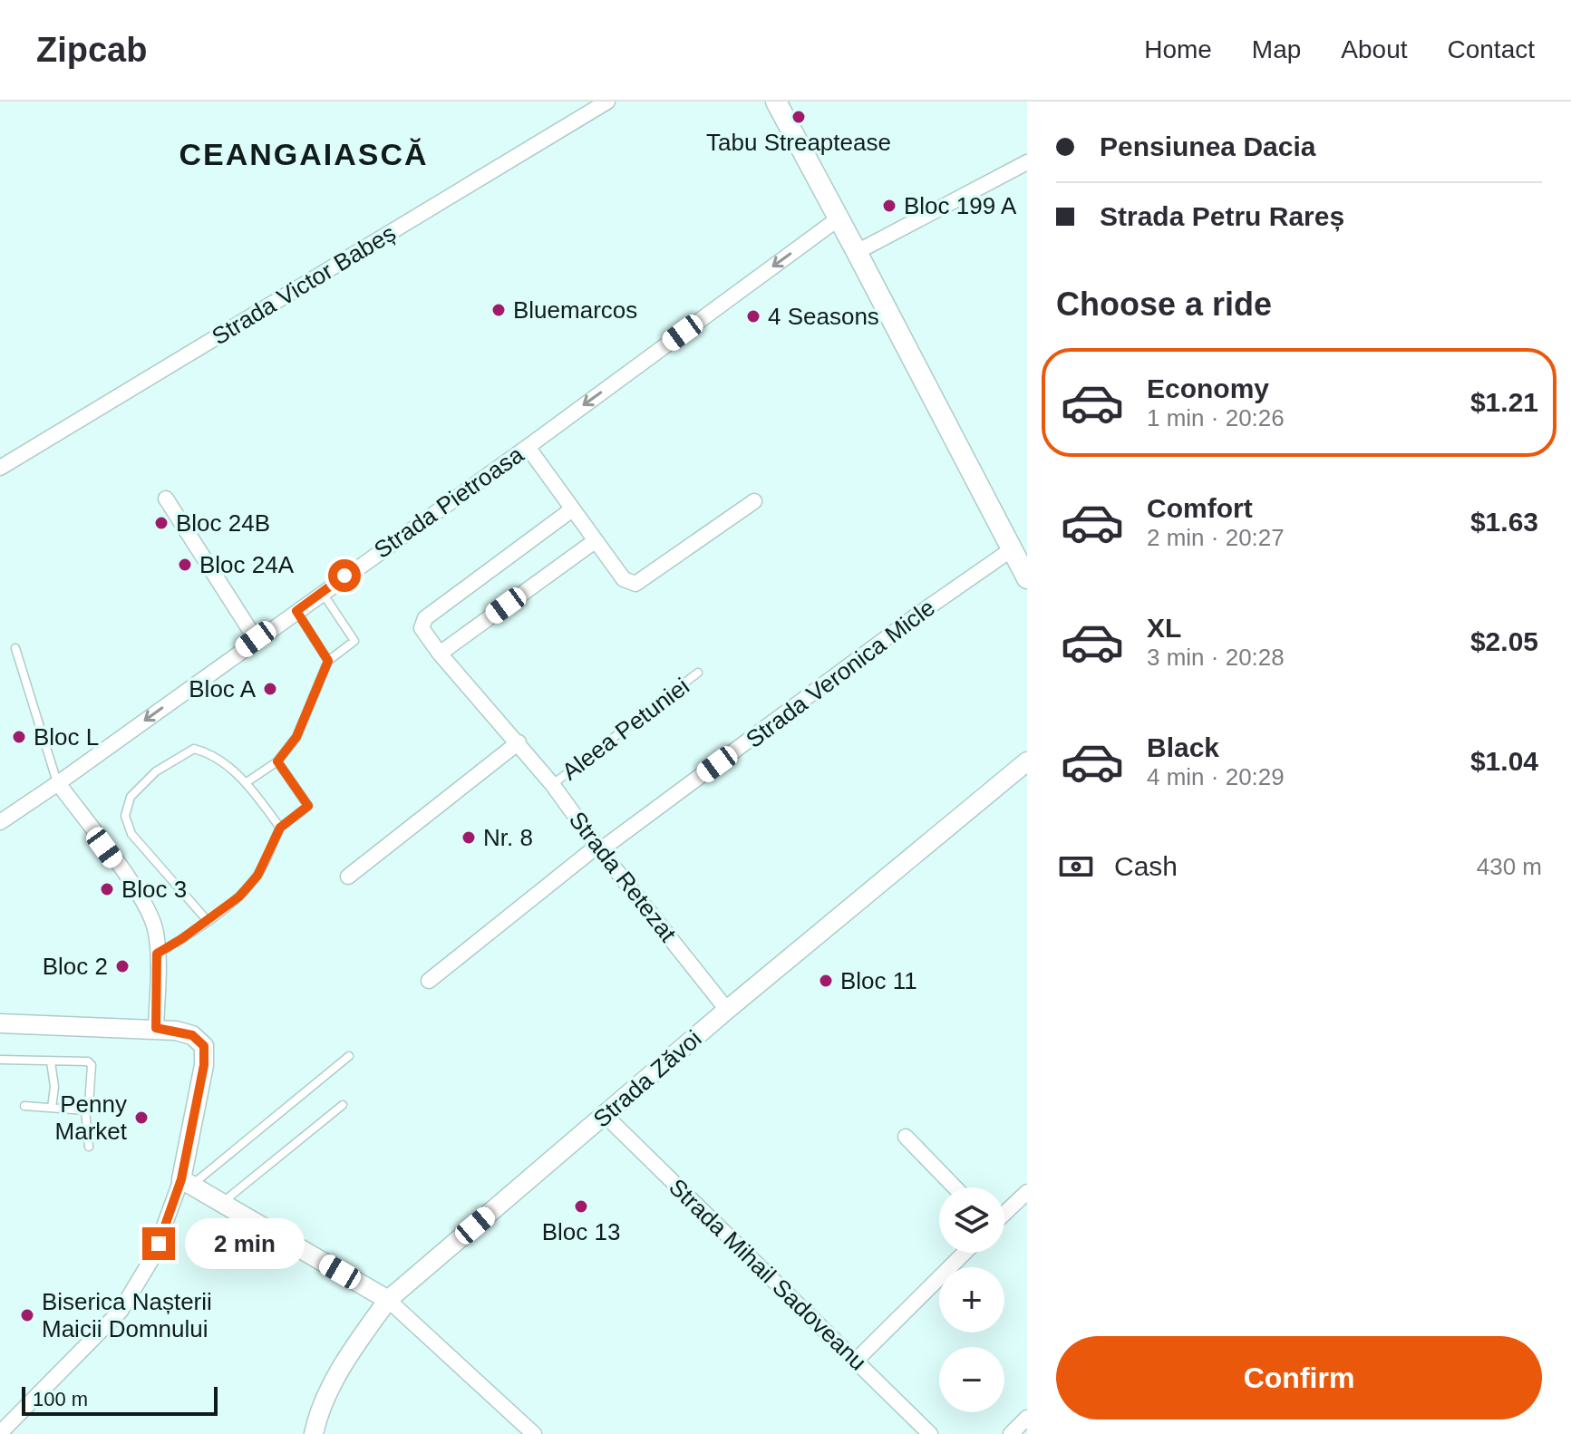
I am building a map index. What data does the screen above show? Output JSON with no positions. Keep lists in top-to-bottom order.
{
  "streets": {
    "street": [
      "Strada Victor Babeș",
      "Strada Pietroasa",
      "Strada Veronica Micle",
      "Strada Retezat",
      "Strada Zăvoi",
      "Strada Mihail Sadoveanu"
    ],
    "lane": ["Aleea Petuniei"]
  },
  "crossings": [
    ["Strada Veronica Micle", "Strada Retezat"],
    ["Aleea Petuniei", "Strada Retezat"],
    ["Strada Retezat", "Strada Zăvoi"],
    ["Strada Zăvoi", "Strada Mihail Sadoveanu"]
  ],
  "one_way": ["Strada Pietroasa"],
  "districts": ["CEANGAIASCĂ"],
  "places": [
    "Tabu Streaptease",
    "Bloc 199 A",
    "Bluemarcos",
    "4 Seasons",
    "Bloc 24B",
    "Bloc 24A",
    "Bloc A",
    "Bloc L",
    "Nr. 8",
    "Bloc 3",
    "Bloc 2",
    "Bloc 11",
    "Penny Market",
    "Bloc 13",
    "Biserica Nașterii Maicii Domnului"
  ],
  "scale_bar": "100 m",
  "page": {
    "header": "Zipcab",
    "nav": [
      "Home",
      "Map",
      "About",
      "Contact"
    ],
    "banner": ["Pensiunea Dacia", "Strada Petru Rareș"],
    "heading": "Choose a ride",
    "list": [
      {
        "name": "Economy",
        "note": "1 min · 20:26",
        "value": "$1.21"
      },
      {
        "name": "Comfort",
        "note": "2 min · 20:27",
        "value": "$1.63"
      },
      {
        "name": "XL",
        "note": "3 min · 20:28",
        "value": "$2.05"
      },
      {
        "name": "Black",
        "note": "4 min · 20:29",
        "value": "$1.04"
      }
    ],
    "pay": ["Cash", "430 m"],
    "map_buttons": ["+", "−"],
    "bubble": "2 min",
    "buttons": "Confirm",
    "scale": "100 m"
  }
}
